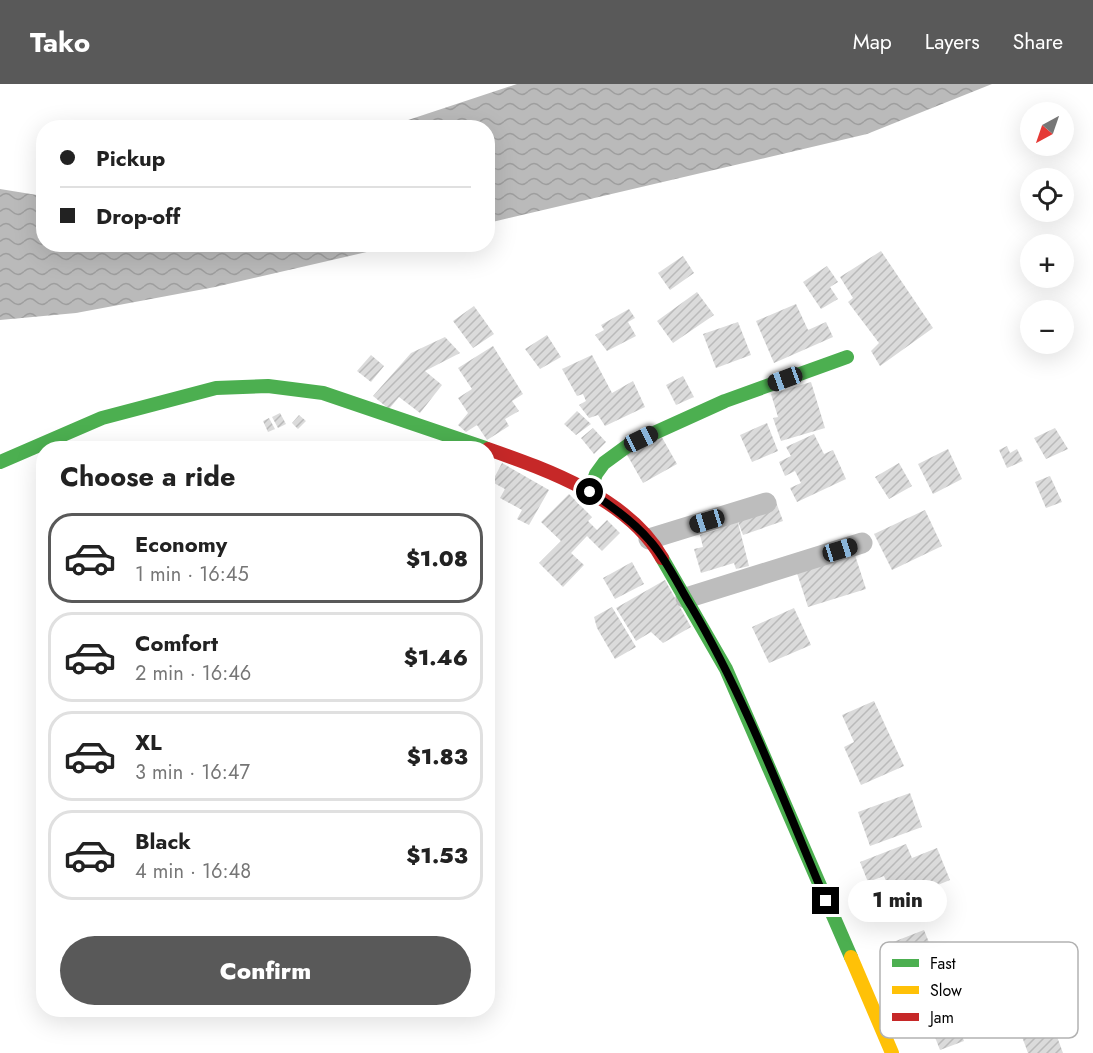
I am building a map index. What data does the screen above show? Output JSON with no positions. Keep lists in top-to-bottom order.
{
  "legend": ["Fast", "Slow", "Jam"],
  "north": "bottom left",
  "page": {
    "header": "Tako",
    "nav": ["Map", "Layers", "Share"],
    "map_buttons": ["+", "−"],
    "banner": ["Pickup", "Drop-off"],
    "heading": "Choose a ride",
    "list": [
      {
        "name": "Economy",
        "note": "1 min · 16:45",
        "value": "$1.08"
      },
      {
        "name": "Comfort",
        "note": "2 min · 16:46",
        "value": "$1.46"
      },
      {
        "name": "XL",
        "note": "3 min · 16:47",
        "value": "$1.83"
      },
      {
        "name": "Black",
        "note": "4 min · 16:48",
        "value": "$1.53"
      }
    ],
    "bubble": "1 min",
    "buttons": "Confirm"
  }
}
